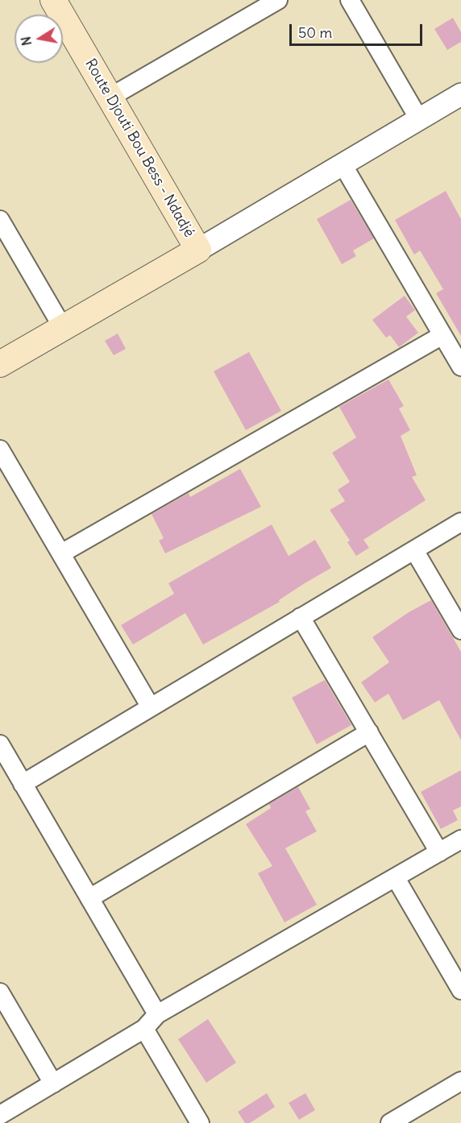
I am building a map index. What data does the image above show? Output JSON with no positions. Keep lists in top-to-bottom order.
{
  "streets": {
    "main road": ["Route Djouti Bou Bess - Ndadjé"]
  },
  "scale_bar": "50 m",
  "north": "left"
}
